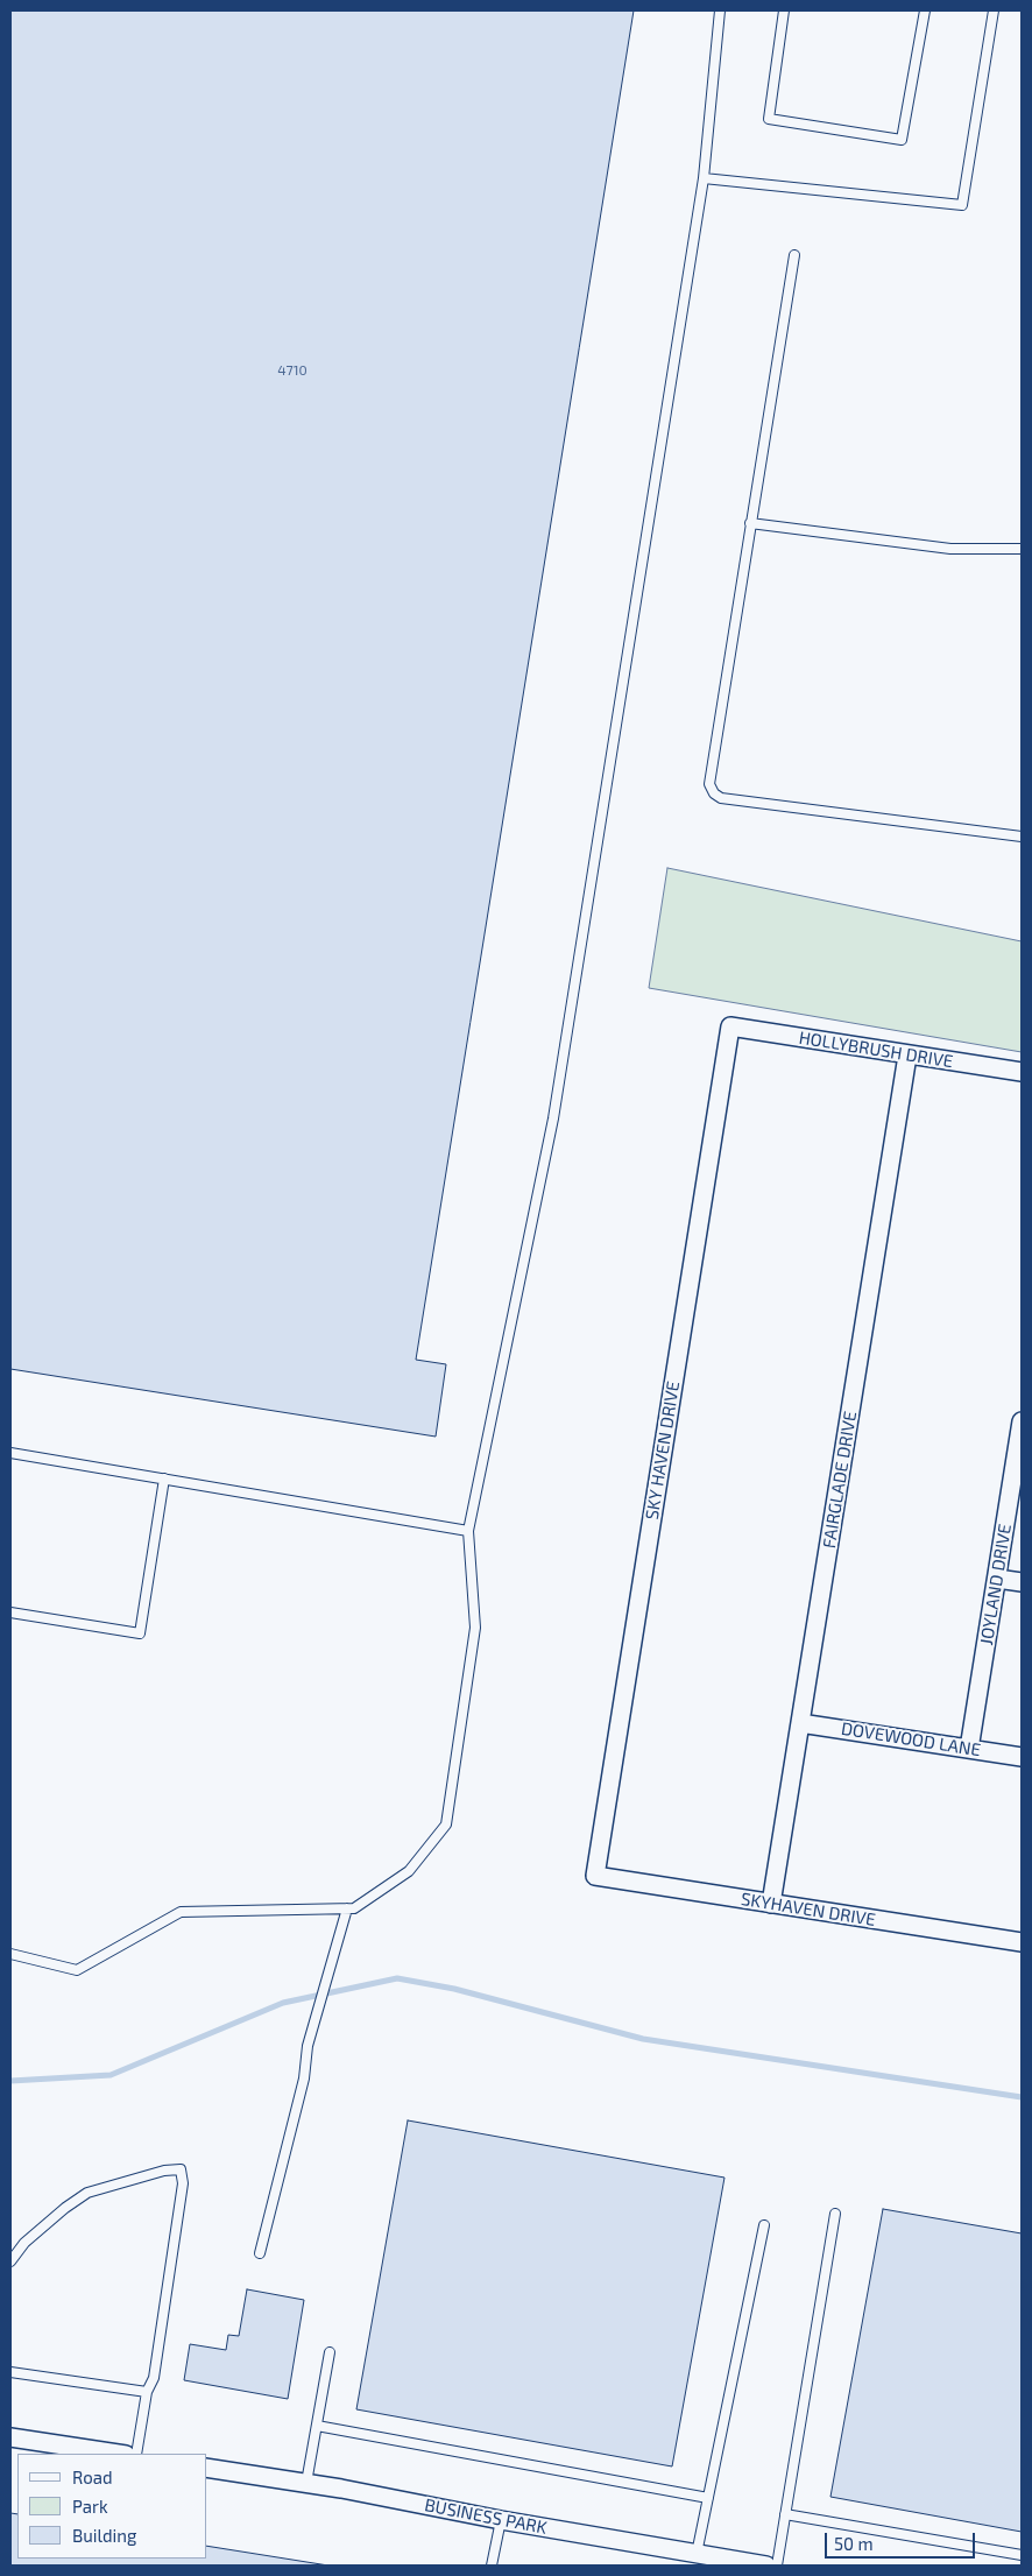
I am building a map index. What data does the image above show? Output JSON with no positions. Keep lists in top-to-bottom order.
{
  "streets": {
    "street": [
      "HOLLYBRUSH DRIVE",
      "SKY HAVEN DRIVE",
      "FAIRGLADE DRIVE",
      "JOYLAND DRIVE",
      "DOVEWOOD LANE",
      "SKYHAVEN DRIVE",
      "BUSINESS PARK"
    ]
  },
  "crossings": [
    ["HOLLYBRUSH DRIVE", "SKY HAVEN DRIVE"],
    ["HOLLYBRUSH DRIVE", "FAIRGLADE DRIVE"],
    ["SKY HAVEN DRIVE", "SKYHAVEN DRIVE"],
    ["FAIRGLADE DRIVE", "DOVEWOOD LANE"],
    ["FAIRGLADE DRIVE", "SKYHAVEN DRIVE"],
    ["JOYLAND DRIVE", "DOVEWOOD LANE"]
  ],
  "house_numbers": ["4710"],
  "legend": ["Road", "Park", "Building"],
  "scale_bar": "50 m"
}
